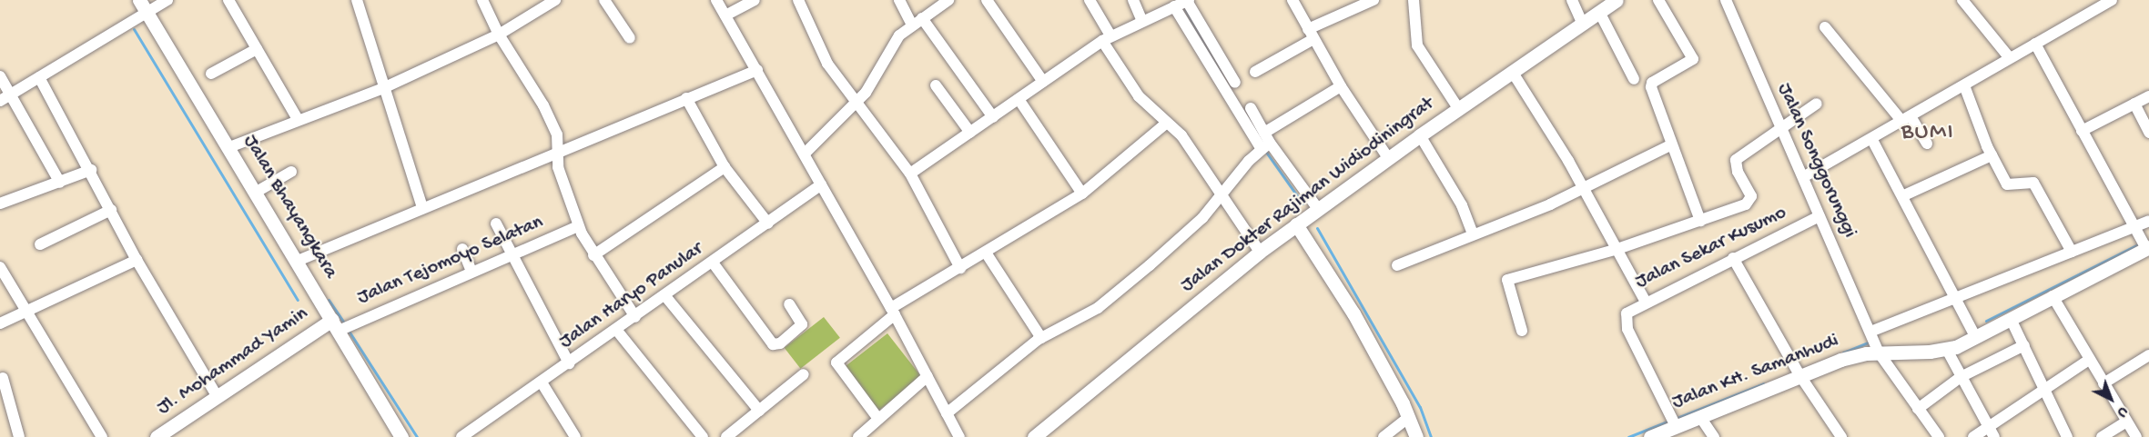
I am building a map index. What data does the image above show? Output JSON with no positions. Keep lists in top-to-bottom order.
{
  "streets": {
    "main road": [
      "Jalan Dokter Rajiman Widiodiningrat",
      "Jalan Bhayangkara",
      "Jl. Mohammad Yamin",
      "Jalan KH. Samanhudi"
    ],
    "street": [
      "Jalan Songgorunggi",
      "Jalan Sekar Kusumo",
      "Jalan Tejomoyo Selatan",
      "Jalan Haryo Panular"
    ]
  },
  "crossings": [
    ["Jalan Songgorunggi", "Jalan Sekar Kusumo"],
    ["Jalan Songgorunggi", "Jalan KH. Samanhudi"],
    ["Jalan Bhayangkara", "Jalan Tejomoyo Selatan"],
    ["Jalan Bhayangkara", "Jl. Mohammad Yamin"],
    ["Jalan Sekar Kusumo", "Jalan KH. Samanhudi"],
    ["Jalan Tejomoyo Selatan", "Jl. Mohammad Yamin"]
  ],
  "districts": ["BUMI"],
  "north": "bottom right"
}
